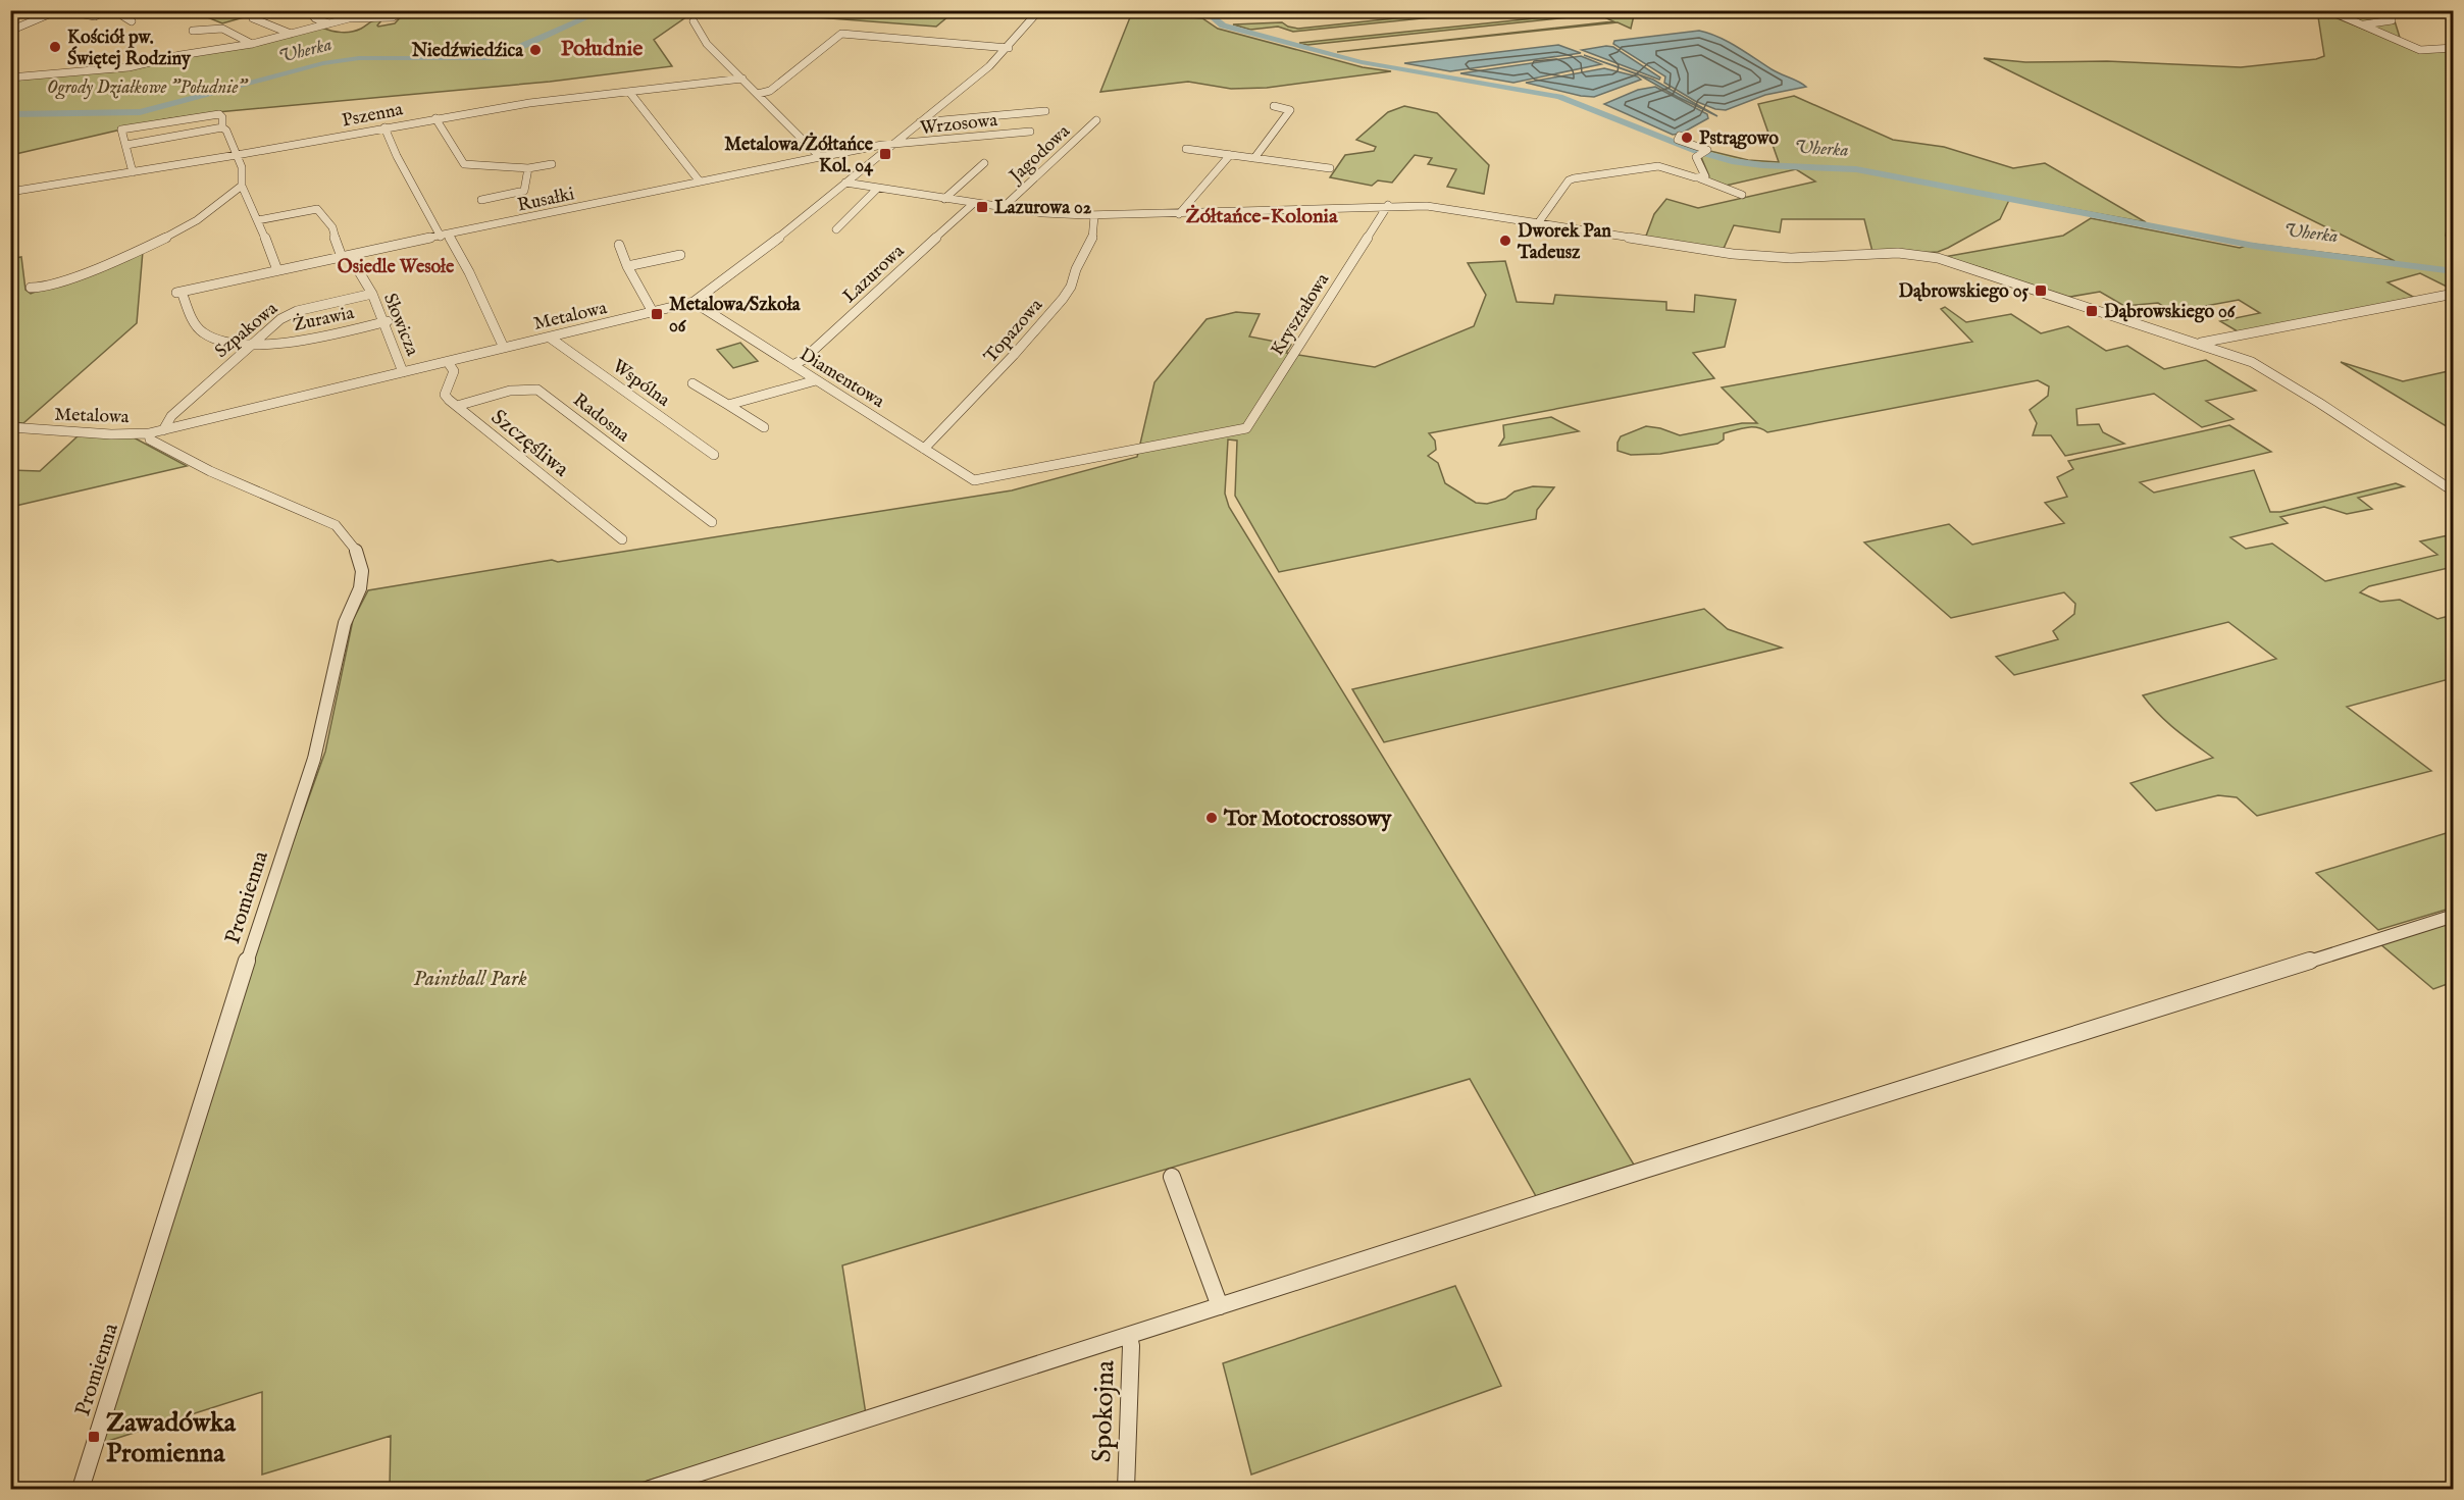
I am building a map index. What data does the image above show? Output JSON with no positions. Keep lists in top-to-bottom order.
{
  "streets": {
    "street": [
      "Pszenna",
      "Wrzosowa",
      "Jagodowa",
      "Rusałki",
      "Lazurowa",
      "Kryształowa",
      "Metalowa",
      "Żurawia",
      "Słowicza",
      "Szpakowa",
      "Topazowa",
      "Diamentowa",
      "Wspólna",
      "Radosna",
      "Szczęśliwa",
      "Promienna",
      "Spokojna"
    ]
  },
  "crossings": [
    ["Wrzosowa", "Metalowa"],
    ["Rusałki", "Żurawia"],
    ["Rusałki", "Słowicza"],
    ["Lazurowa", "Diamentowa"],
    ["Kryształowa", "Diamentowa"],
    ["Metalowa", "Słowicza"],
    ["Metalowa", "Szpakowa"],
    ["Metalowa", "Diamentowa"],
    ["Metalowa", "Wspólna"],
    ["Metalowa", "Promienna"],
    ["Żurawia", "Słowicza"],
    ["Żurawia", "Szpakowa"],
    ["Słowicza", "Szpakowa"],
    ["Szpakowa", "Promienna"],
    ["Topazowa", "Diamentowa"],
    ["Radosna", "Szczęśliwa"]
  ],
  "districts": ["Południe", "Żółtańce-Kolonia", "Osiedle Wesołe"],
  "water": ["Uherka"],
  "parks": ["Ogrody Działkowe \"Południe\"", "Paintball Park"],
  "places": {
    "other": [
      "Kościół pw. Świętej Rodziny",
      "Niedźwiedźica",
      "Pstrągowo",
      "Dworek Pan Tadeusz",
      "Tor Motocrossowy"
    ],
    "transit": [
      "Metalowa/Żółtańce Kol. 04",
      "Lazurowa 02",
      "Dąbrowskiego 05",
      "Dąbrowskiego 06",
      "Metalowa/Szkoła 06",
      "Zawadówka Promienna"
    ]
  }
}
